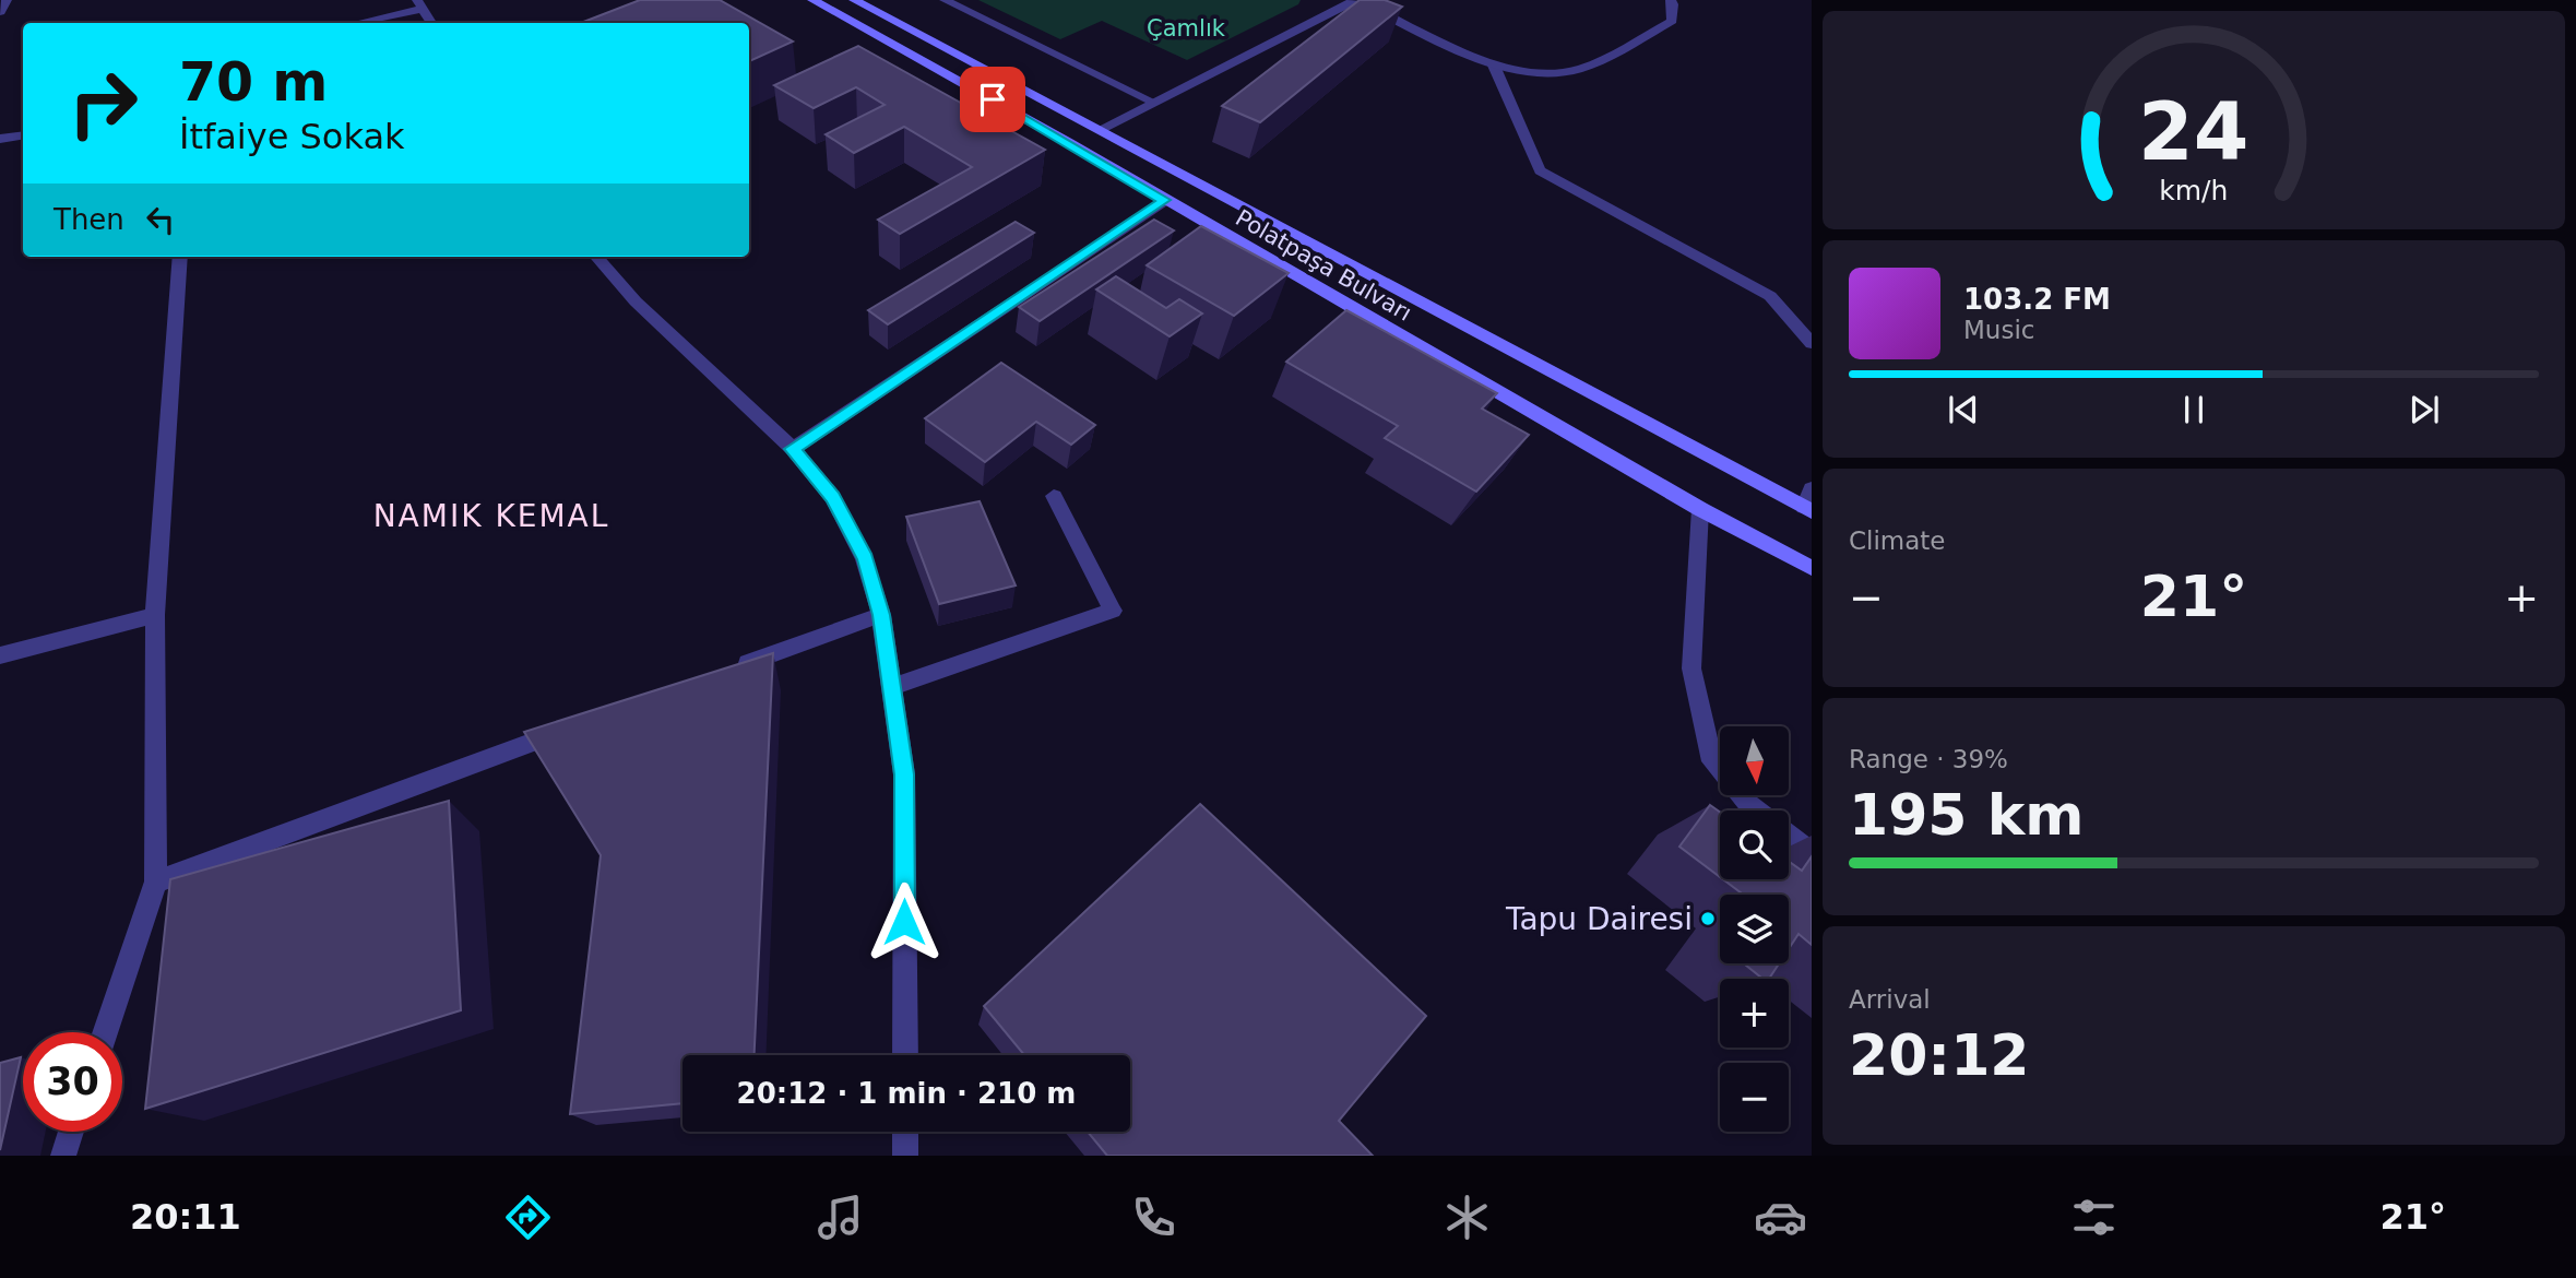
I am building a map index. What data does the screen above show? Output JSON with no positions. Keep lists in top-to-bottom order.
{
  "streets": {
    "main road": ["Polatpaşa Bulvarı"]
  },
  "districts": ["NAMIK KEMAL"],
  "parks": ["Çamlık"],
  "places": ["Tapu Dairesi"],
  "north": "bottom",
  "page": {
    "turn": ["70 m", "İtfaiye Sokak"],
    "then": "Then",
    "song": ["103.2 FM", "Music"],
    "tile": [
      "Climate",
      ["Range · 39%", "195 km"],
      ["Arrival", "20:12"]
    ],
    "heat": ["−", "21°", "+"],
    "map_buttons": ["+", "−"],
    "limit": "30",
    "trip": "20:12 · 1 min · 210 m",
    "tabs": ["20:11", "21°"],
    "gauge": ["24", "km/h"]
  }
}
